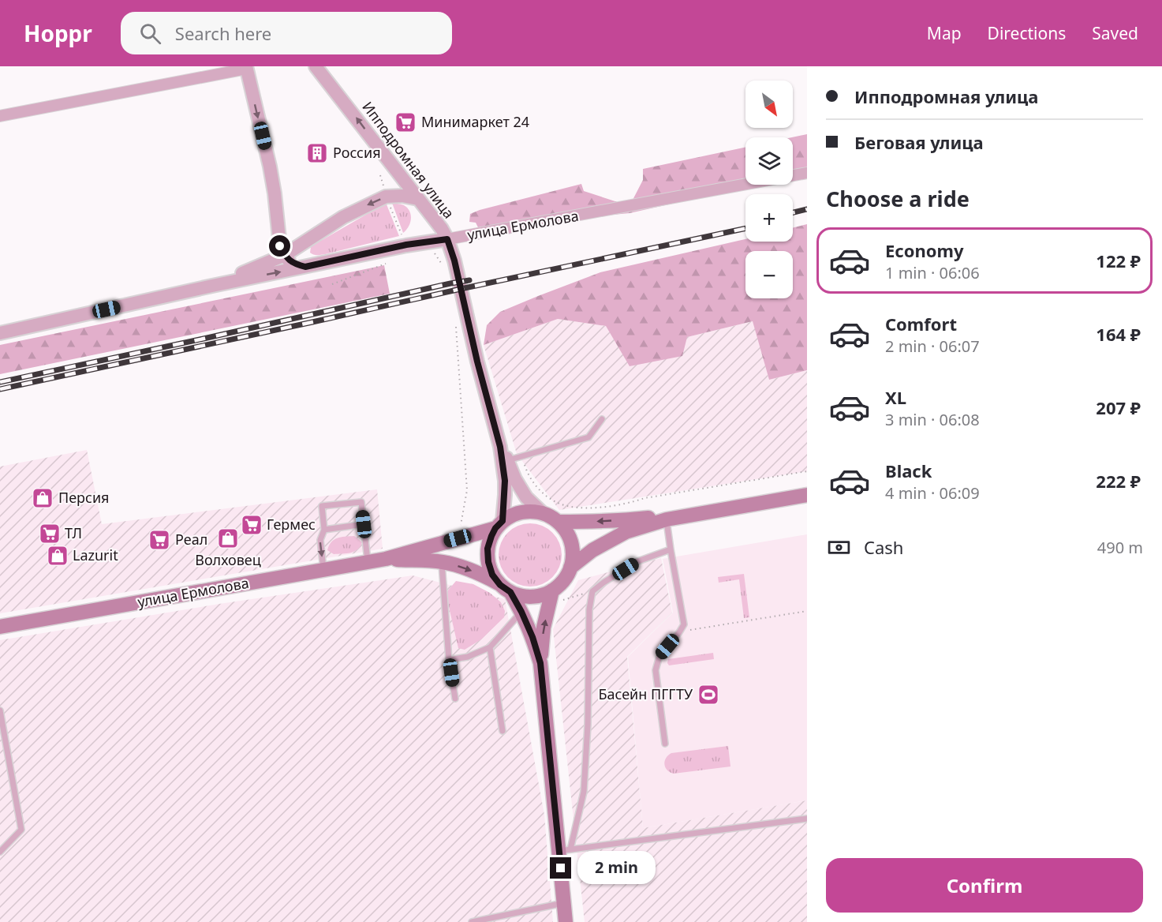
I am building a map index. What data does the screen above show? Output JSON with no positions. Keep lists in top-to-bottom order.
{
  "streets": {
    "main road": ["улица Ермолова"],
    "street": ["Ипподромная улица"]
  },
  "crossings": [
    ["Ипподромная улица", "улица Ермолова"]
  ],
  "places": {
    "supermarket": [
      "Минимаркет 24",
      "Гермес",
      "ТЛ",
      "Реал"
    ],
    "building": ["Россия"],
    "shop": ["Персия", "Волховец", "Lazurit"],
    "sports": ["Басейн ПГГТУ"]
  },
  "north": "bottom right",
  "page": {
    "header": "Hoppr",
    "search": "Search here",
    "nav": ["Map", "Directions", "Saved"],
    "banner": ["Ипподромная улица", "Беговая улица"],
    "map_buttons": ["+", "−"],
    "heading": "Choose a ride",
    "list": [
      {
        "name": "Economy",
        "note": "1 min · 06:06",
        "value": "122 ₽"
      },
      {
        "name": "Comfort",
        "note": "2 min · 06:07",
        "value": "164 ₽"
      },
      {
        "name": "XL",
        "note": "3 min · 06:08",
        "value": "207 ₽"
      },
      {
        "name": "Black",
        "note": "4 min · 06:09",
        "value": "222 ₽"
      }
    ],
    "pay": ["Cash", "490 m"],
    "buttons": "Confirm",
    "bubble": "2 min"
  }
}
